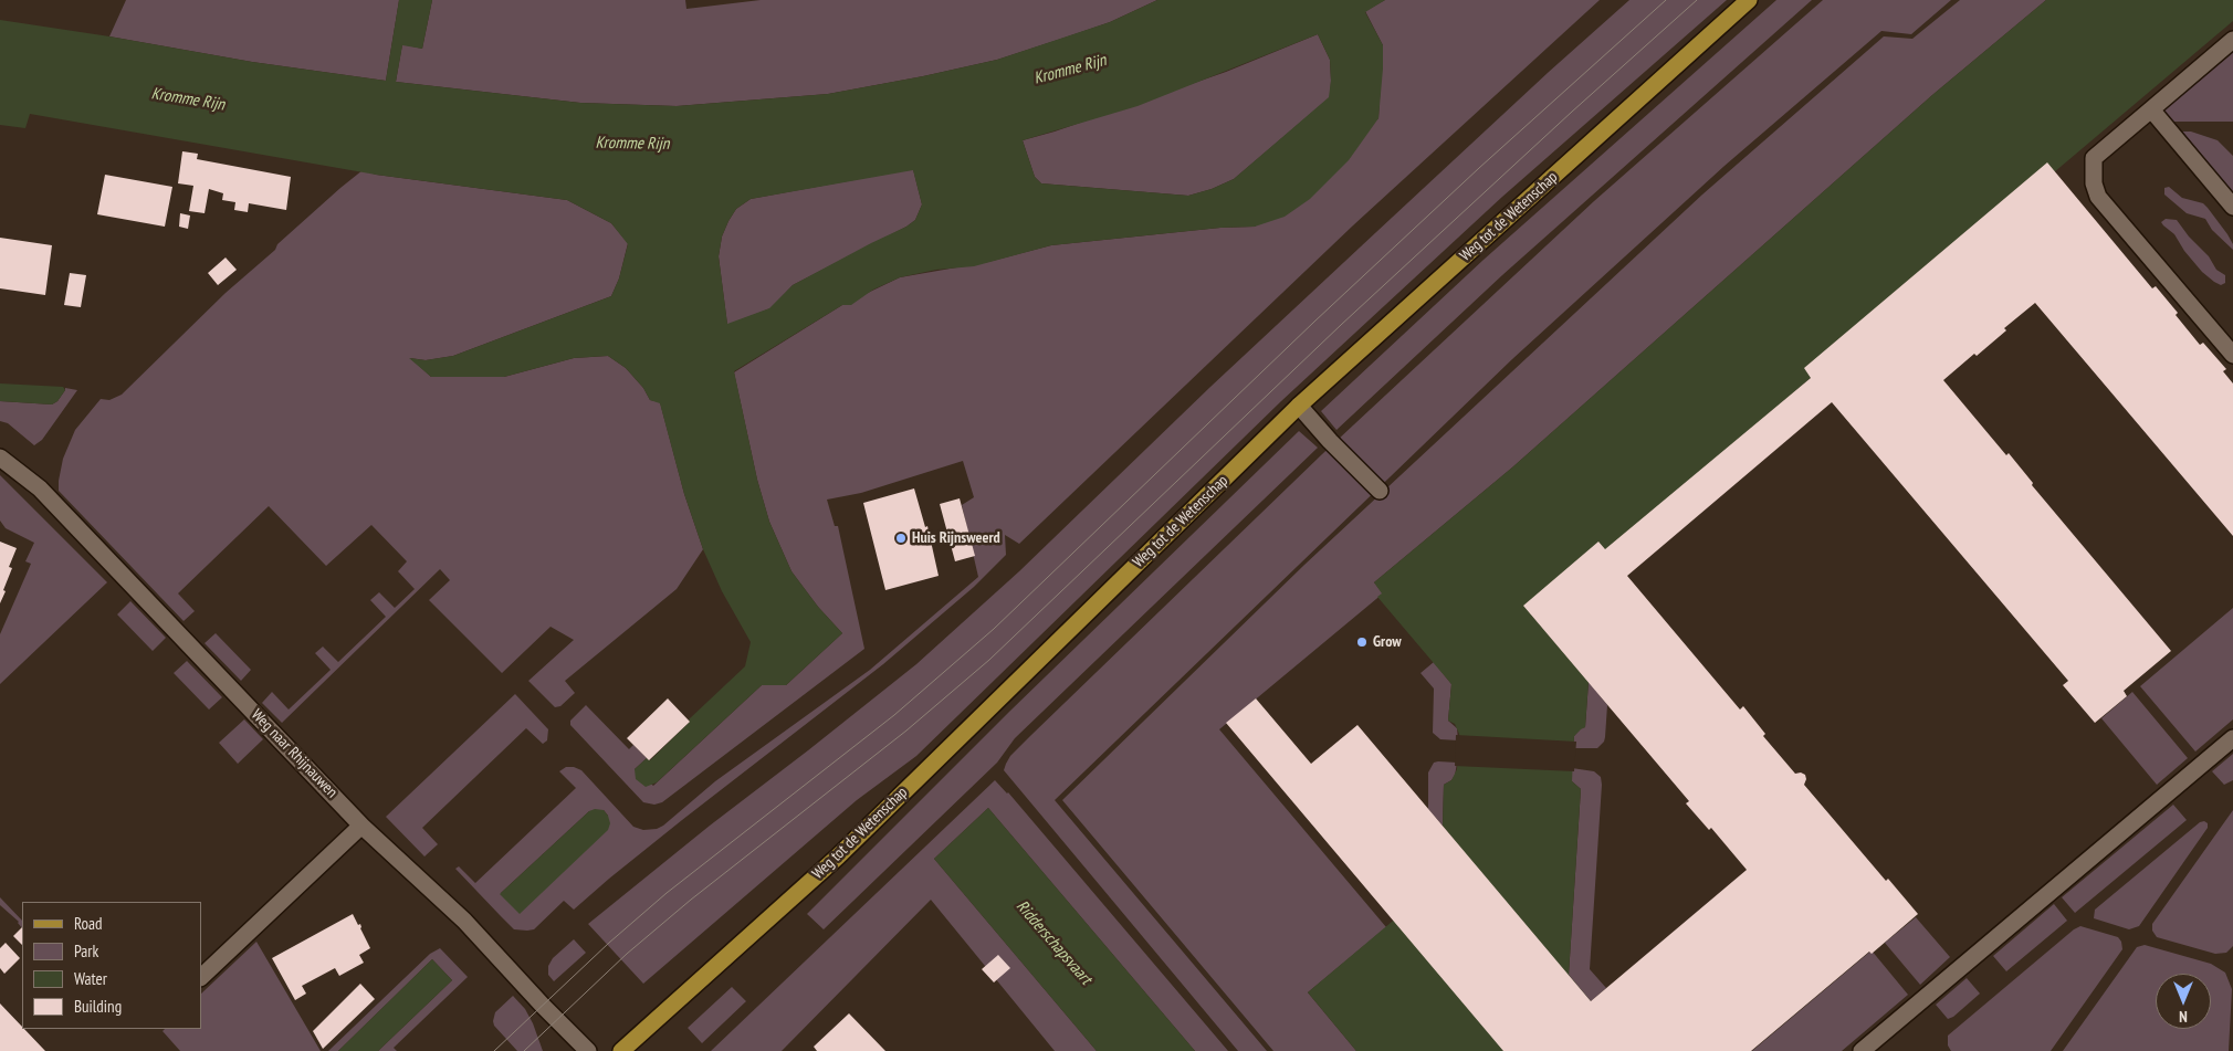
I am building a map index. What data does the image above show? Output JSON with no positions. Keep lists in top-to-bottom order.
{
  "streets": {
    "main road": ["Weg tot de Wetenschap"],
    "street": ["Weg naar Rhijnauwen"]
  },
  "water": ["Kromme Rijn", "Ridderschapsvaart"],
  "places": ["Huis Rijnsweerd", "Grow"],
  "legend": [
    "Road",
    "Park",
    "Water",
    "Building"
  ],
  "north": "bottom"
}
